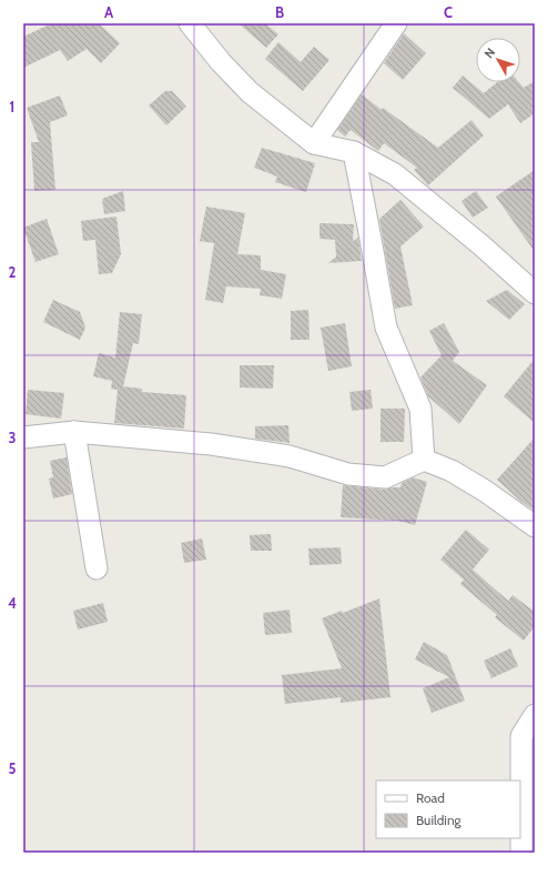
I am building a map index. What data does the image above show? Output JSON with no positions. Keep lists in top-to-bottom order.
{
  "legend": ["Road", "Building"],
  "north": "top left",
  "grid": {
    "columns": ["A", "B", "C"],
    "rows": [
      "1",
      "2",
      "3",
      "4",
      "5"
    ]
  }
}
